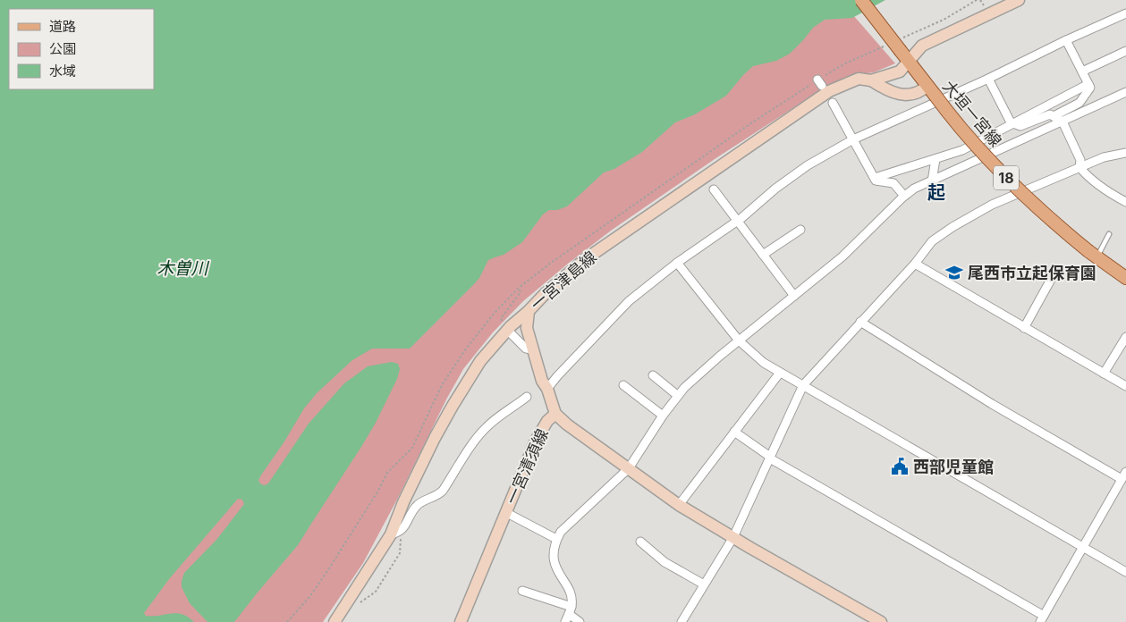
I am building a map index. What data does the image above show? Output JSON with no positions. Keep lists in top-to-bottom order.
{
  "streets": {
    "main road": [
      "大垣一宮線",
      "18",
      "一宮津島線",
      "一宮清須線"
    ]
  },
  "crossings": [
    ["大垣一宮線", "一宮津島線"],
    ["一宮津島線", "一宮清須線"]
  ],
  "districts": ["起"],
  "water": ["木曽川"],
  "places": {
    "school or university": ["尾西市立起保育園"],
    "public building": ["西部児童館"]
  },
  "legend": ["道路", "公園", "水域"]
}
